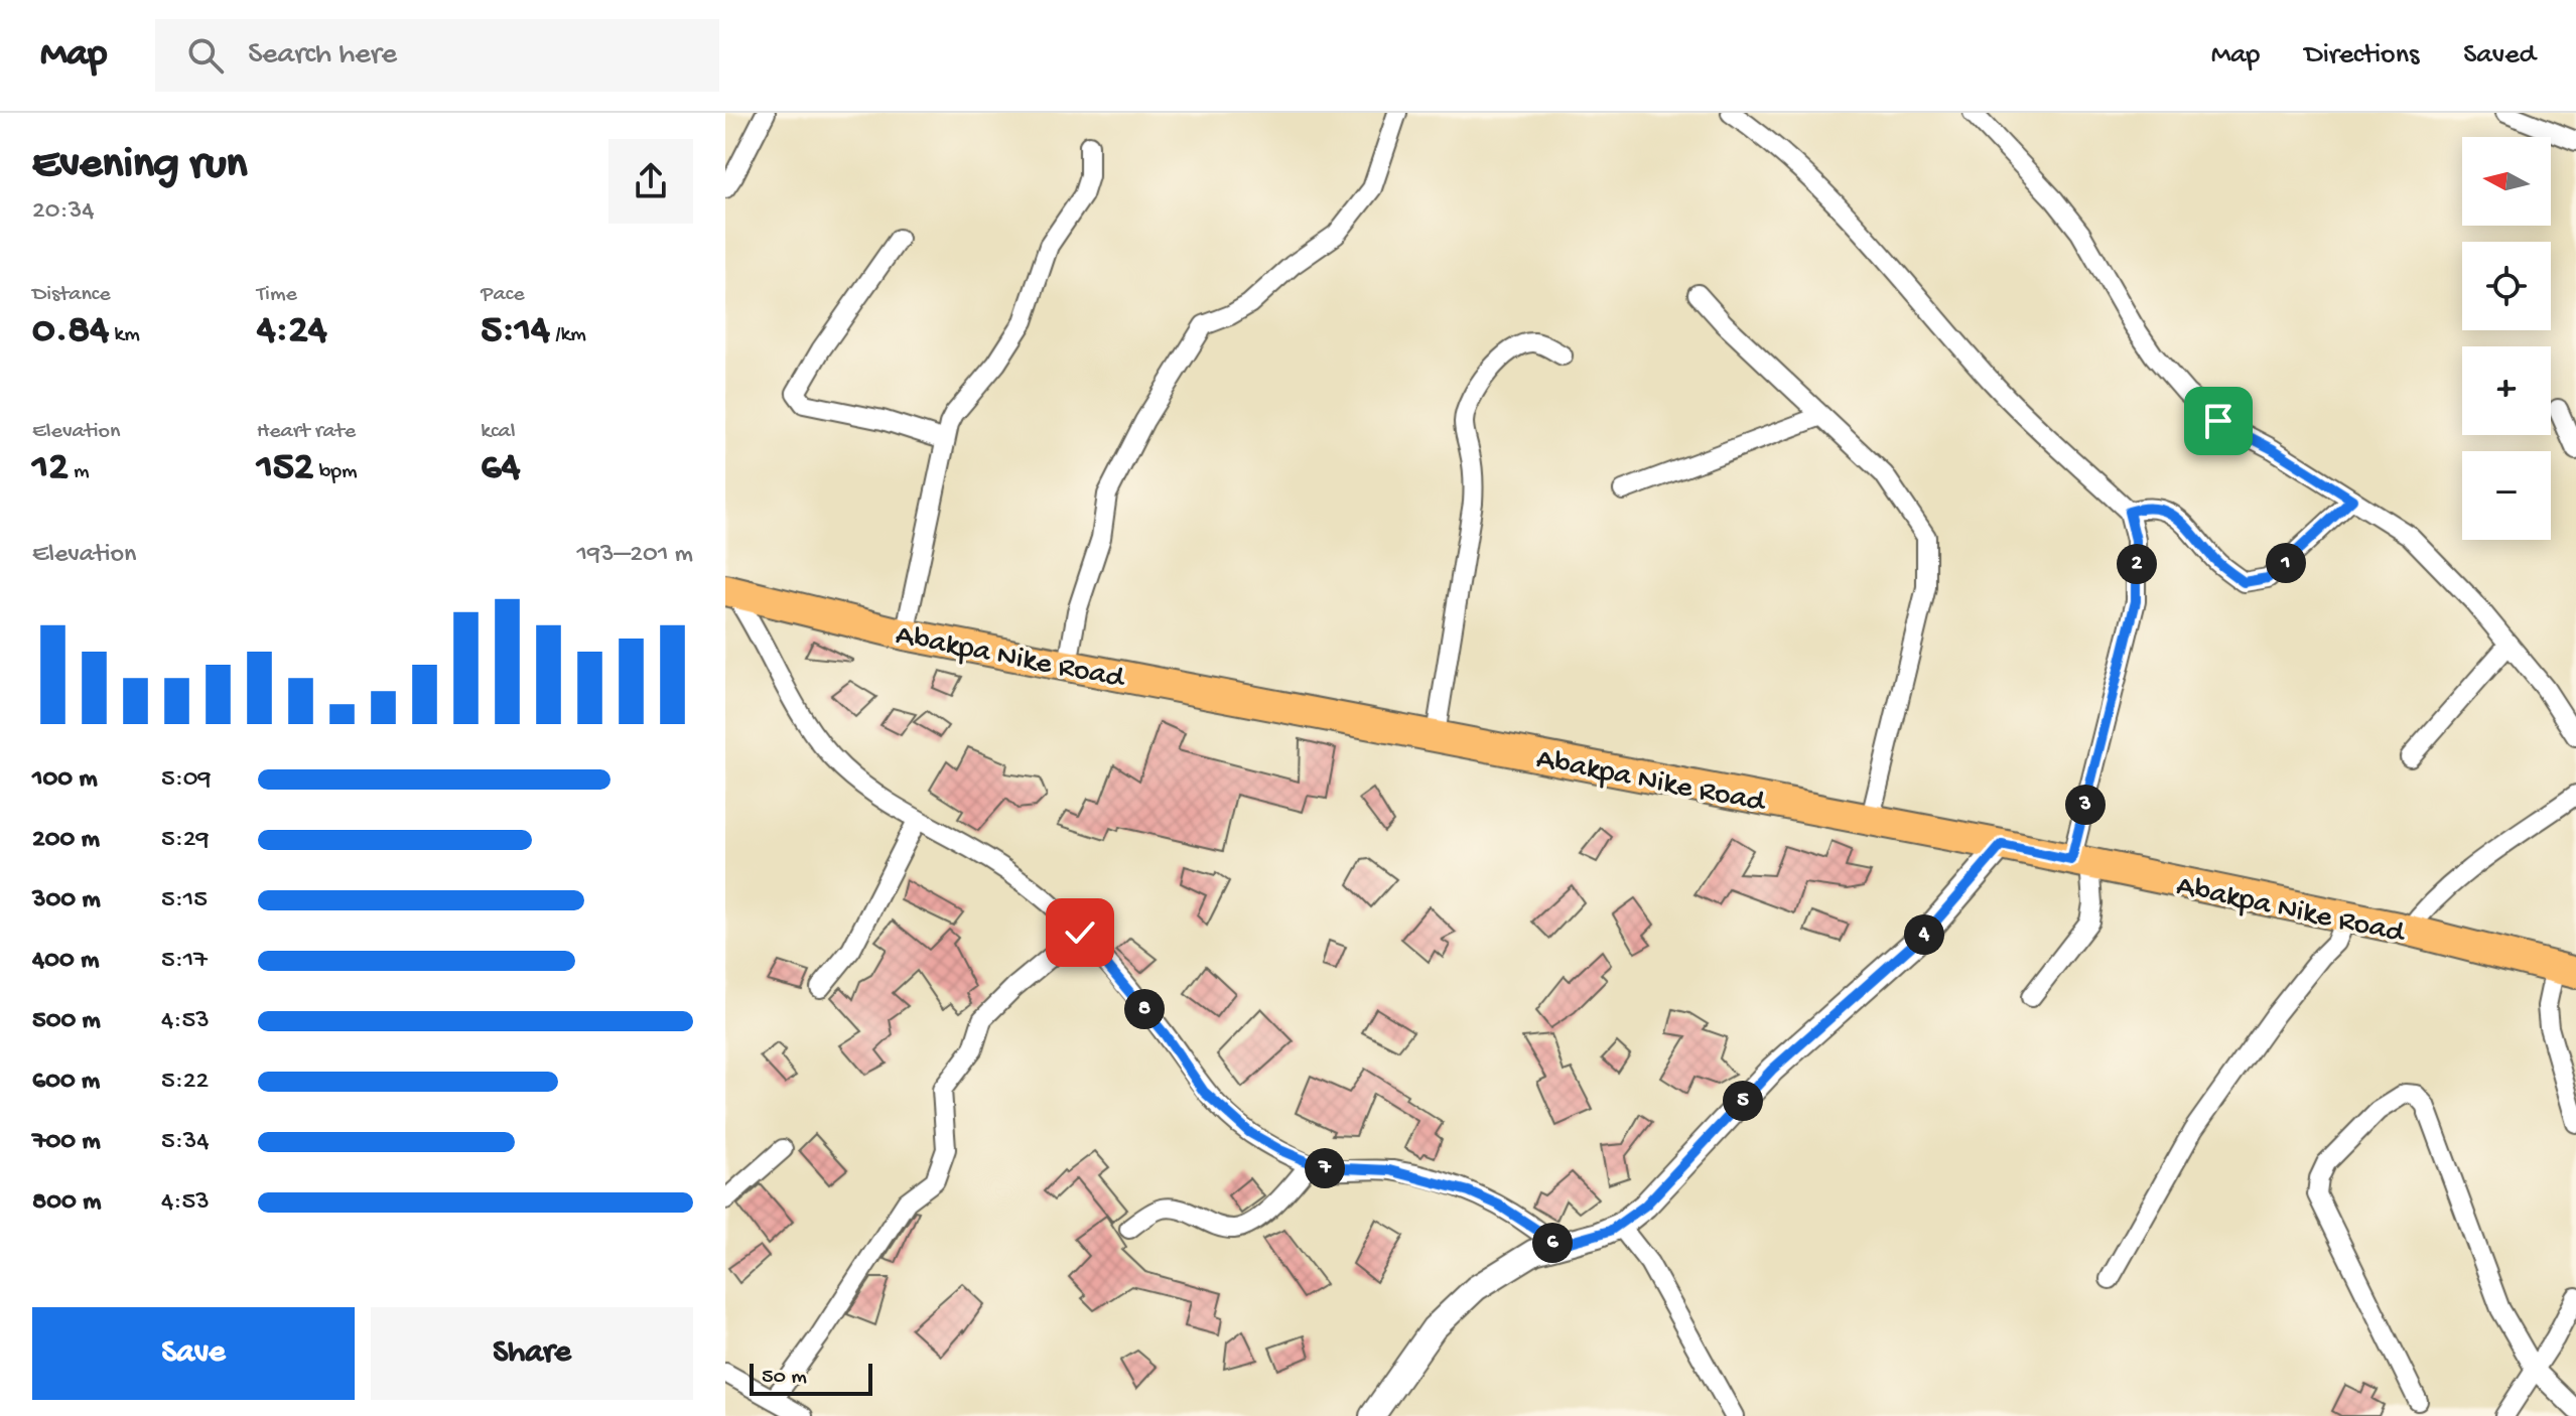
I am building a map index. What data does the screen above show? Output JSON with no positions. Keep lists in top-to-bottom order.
{
  "streets": {
    "main road": ["Abakpa Nike Road"]
  },
  "scale_bar": "50 m",
  "north": "left",
  "page": {
    "header": "Map",
    "search": "Search here",
    "nav": ["Map", "Directions", "Saved"],
    "heading": ["Evening run", "20:34"],
    "map_buttons": ["+", "−"],
    "stats": [
      ["Distance", "0.84 km"],
      ["Time", "4:24"],
      ["Pace", "5:14 /km"],
      ["Elevation", "12 m"],
      ["Heart rate", "152 bpm"],
      ["kcal", "64"]
    ],
    "chart": ["Elevation", "193–201 m"],
    "pins": [
      "1",
      "2",
      "3",
      "4",
      "8",
      "5",
      "7",
      "6"
    ],
    "list": [
      {
        "name": "100 m",
        "note": "5:09"
      },
      {
        "name": "200 m",
        "note": "5:29"
      },
      {
        "name": "300 m",
        "note": "5:15"
      },
      {
        "name": "400 m",
        "note": "5:17"
      },
      {
        "name": "500 m",
        "note": "4:53"
      },
      {
        "name": "600 m",
        "note": "5:22"
      },
      {
        "name": "700 m",
        "note": "5:34"
      },
      {
        "name": "800 m",
        "note": "4:53"
      }
    ],
    "buttons": ["Save", "Share"],
    "scale": "50 m"
  }
}
